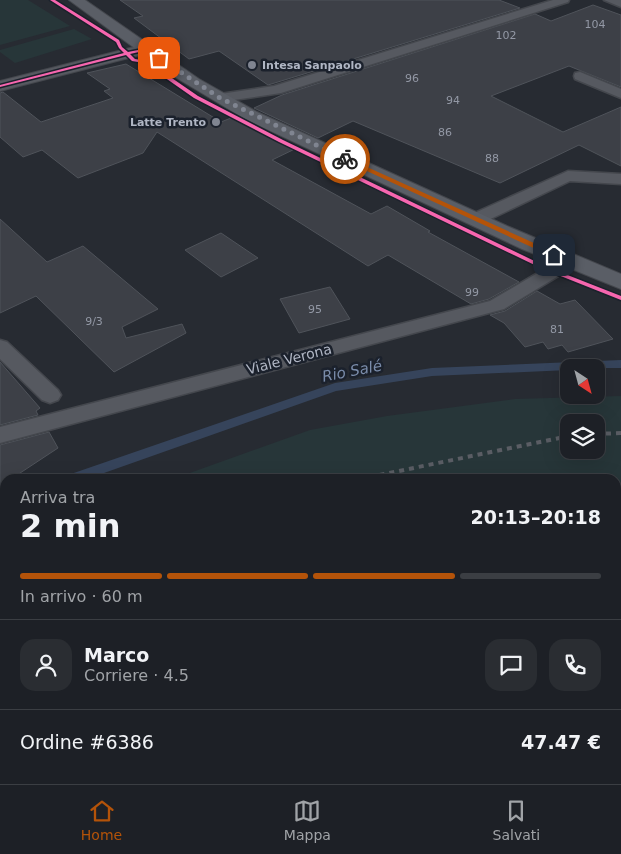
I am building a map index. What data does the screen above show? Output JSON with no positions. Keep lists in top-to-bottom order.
{
  "streets": {
    "lane": ["Viale Verona"]
  },
  "water": ["Rio Salé"],
  "places": ["Intesa Sanpaolo", "Latte Trento"],
  "house_numbers": [
    "104",
    "102",
    "96",
    "94",
    "86",
    "88",
    "99",
    "95",
    "9/3",
    "81"
  ],
  "north": "bottom right",
  "page": {
    "heading": ["2 min", "Arriva tra", "20:13–20:18"],
    "panel": [
      "Marco",
      "Corriere · 4.5",
      "Ordine #6386",
      "47.47 €"
    ],
    "bar": "In arrivo · 60 m",
    "tabs": ["Home", "Mappa", "Salvati"]
  }
}
